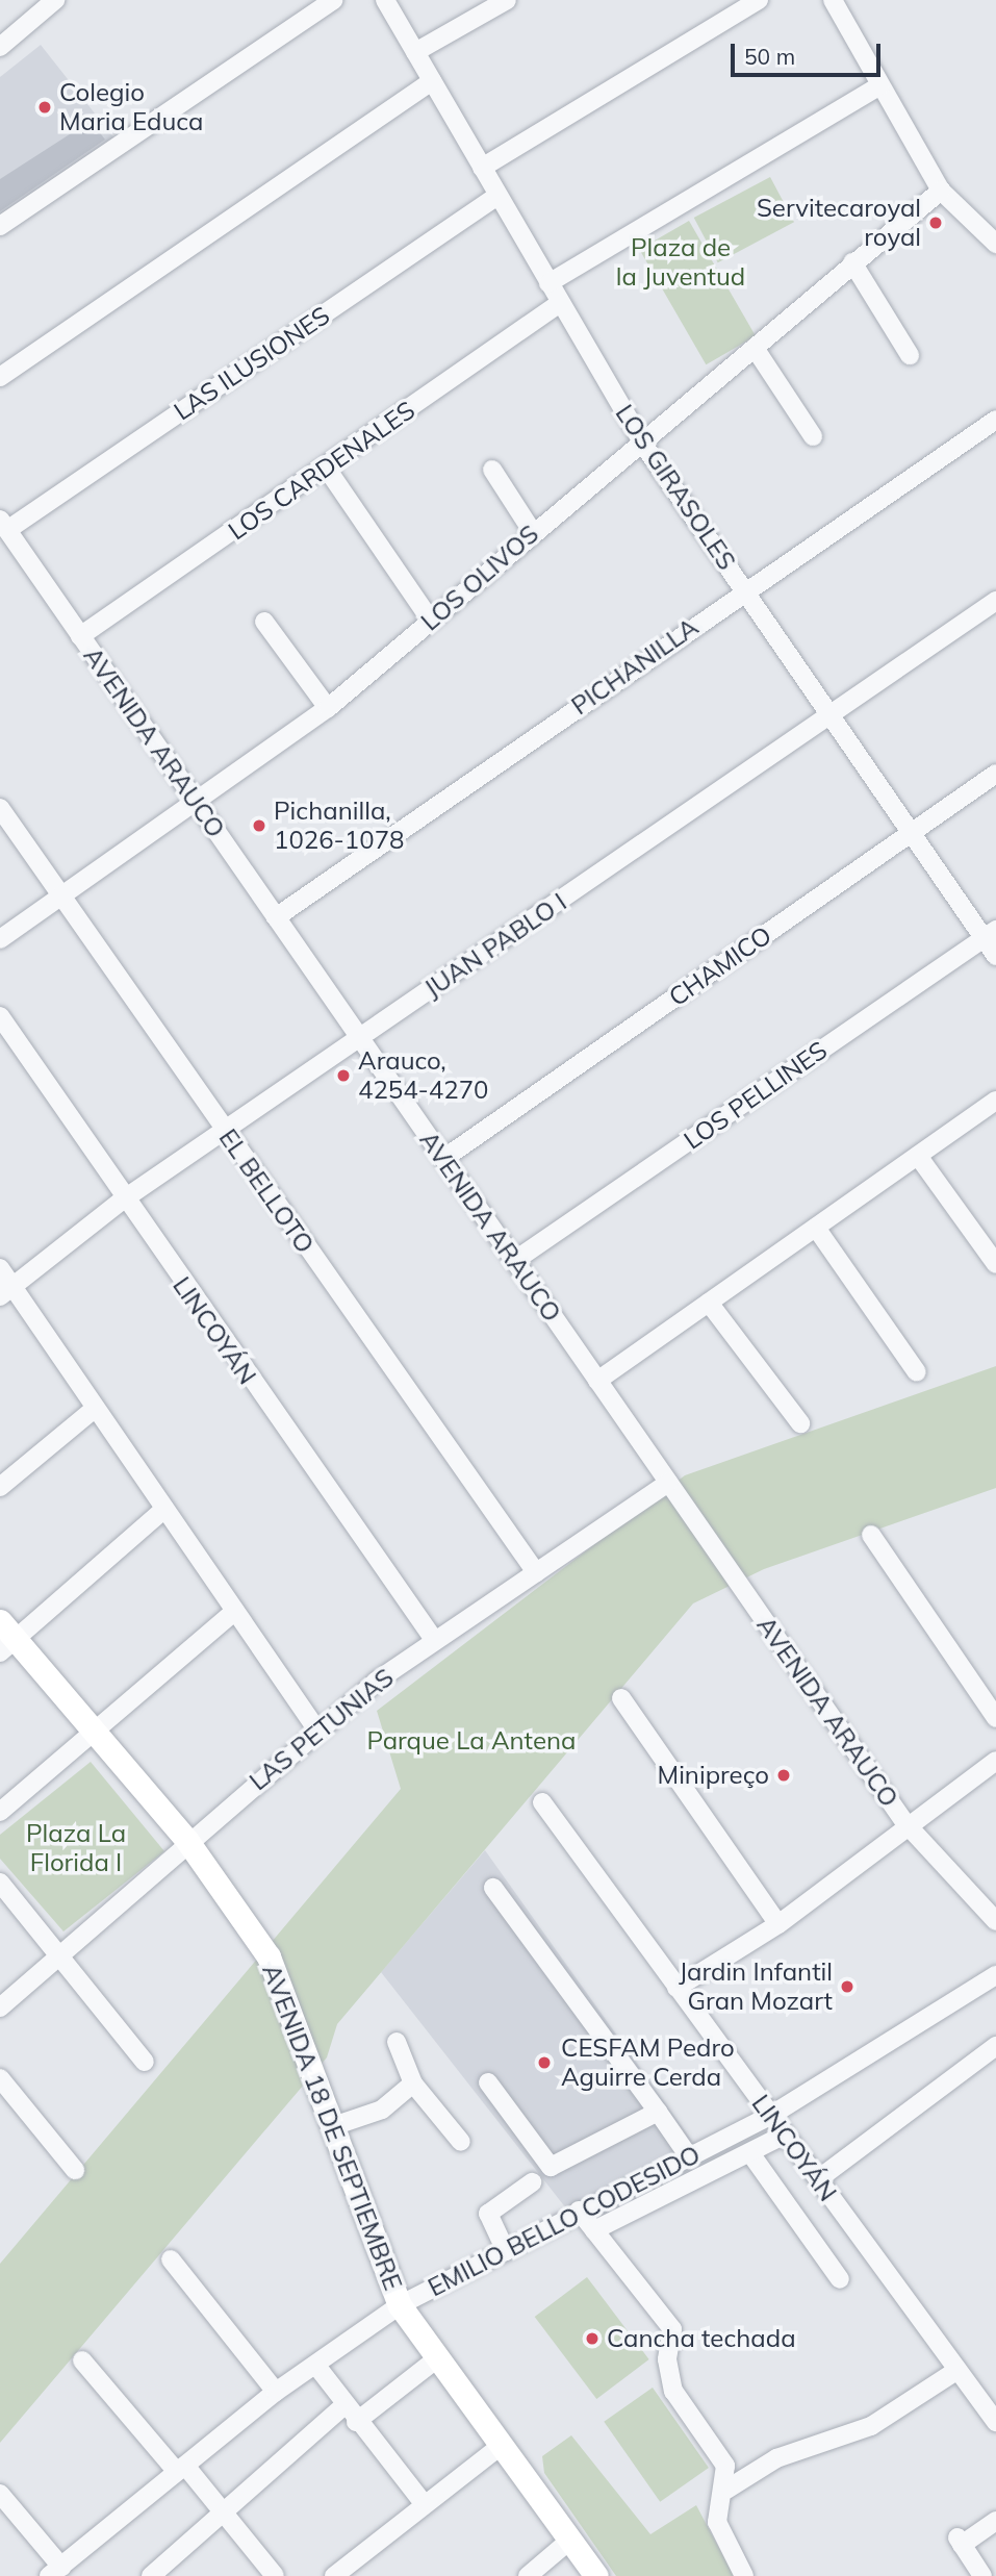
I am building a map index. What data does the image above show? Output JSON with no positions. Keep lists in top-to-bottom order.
{
  "streets": {
    "main road": ["AVENIDA 18 DE SEPTIEMBRE"],
    "street": [
      "LAS ILUSIONES",
      "LOS CARDENALES",
      "LOS GIRASOLES",
      "LOS OLIVOS",
      "PICHANILLA",
      "AVENIDA ARAUCO",
      "JUAN PABLO I",
      "CHAMICO",
      "LOS PELLINES",
      "EL BELLOTO",
      "LINCOYÁN",
      "LAS PETUNIAS",
      "EMILIO BELLO CODESIDO"
    ]
  },
  "crossings": [
    ["LAS ILUSIONES", "LOS GIRASOLES"],
    ["LAS ILUSIONES", "AVENIDA ARAUCO"],
    ["LOS CARDENALES", "LOS GIRASOLES"],
    ["LOS CARDENALES", "AVENIDA ARAUCO"],
    ["LOS GIRASOLES", "LOS OLIVOS"],
    ["LOS GIRASOLES", "PICHANILLA"],
    ["LOS GIRASOLES", "JUAN PABLO I"],
    ["LOS GIRASOLES", "CHAMICO"],
    ["LOS GIRASOLES", "LOS PELLINES"],
    ["LOS OLIVOS", "AVENIDA ARAUCO"],
    ["LOS OLIVOS", "EL BELLOTO"],
    ["PICHANILLA", "AVENIDA ARAUCO"],
    ["AVENIDA ARAUCO", "JUAN PABLO I"],
    ["AVENIDA ARAUCO", "CHAMICO"],
    ["AVENIDA ARAUCO", "LOS PELLINES"],
    ["AVENIDA ARAUCO", "LAS PETUNIAS"],
    ["JUAN PABLO I", "EL BELLOTO"],
    ["JUAN PABLO I", "LINCOYÁN"],
    ["EL BELLOTO", "LAS PETUNIAS"],
    ["LINCOYÁN", "LAS PETUNIAS"],
    ["LINCOYÁN", "EMILIO BELLO CODESIDO"],
    ["LAS PETUNIAS", "AVENIDA 18 DE SEPTIEMBRE"],
    ["AVENIDA 18 DE SEPTIEMBRE", "EMILIO BELLO CODESIDO"]
  ],
  "parks": ["Plaza de la Juventud", "Parque La Antena", "Plaza La Florida I"],
  "places": [
    "Colegio Maria Educa",
    "Servitecaroyal royal",
    "Pichanilla, 1026-1078",
    "Arauco, 4254-4270",
    "Minipreço",
    "Jardin Infantil Gran Mozart",
    "CESFAM Pedro Aguirre Cerda",
    "Cancha techada"
  ],
  "scale_bar": "50 m"
}
